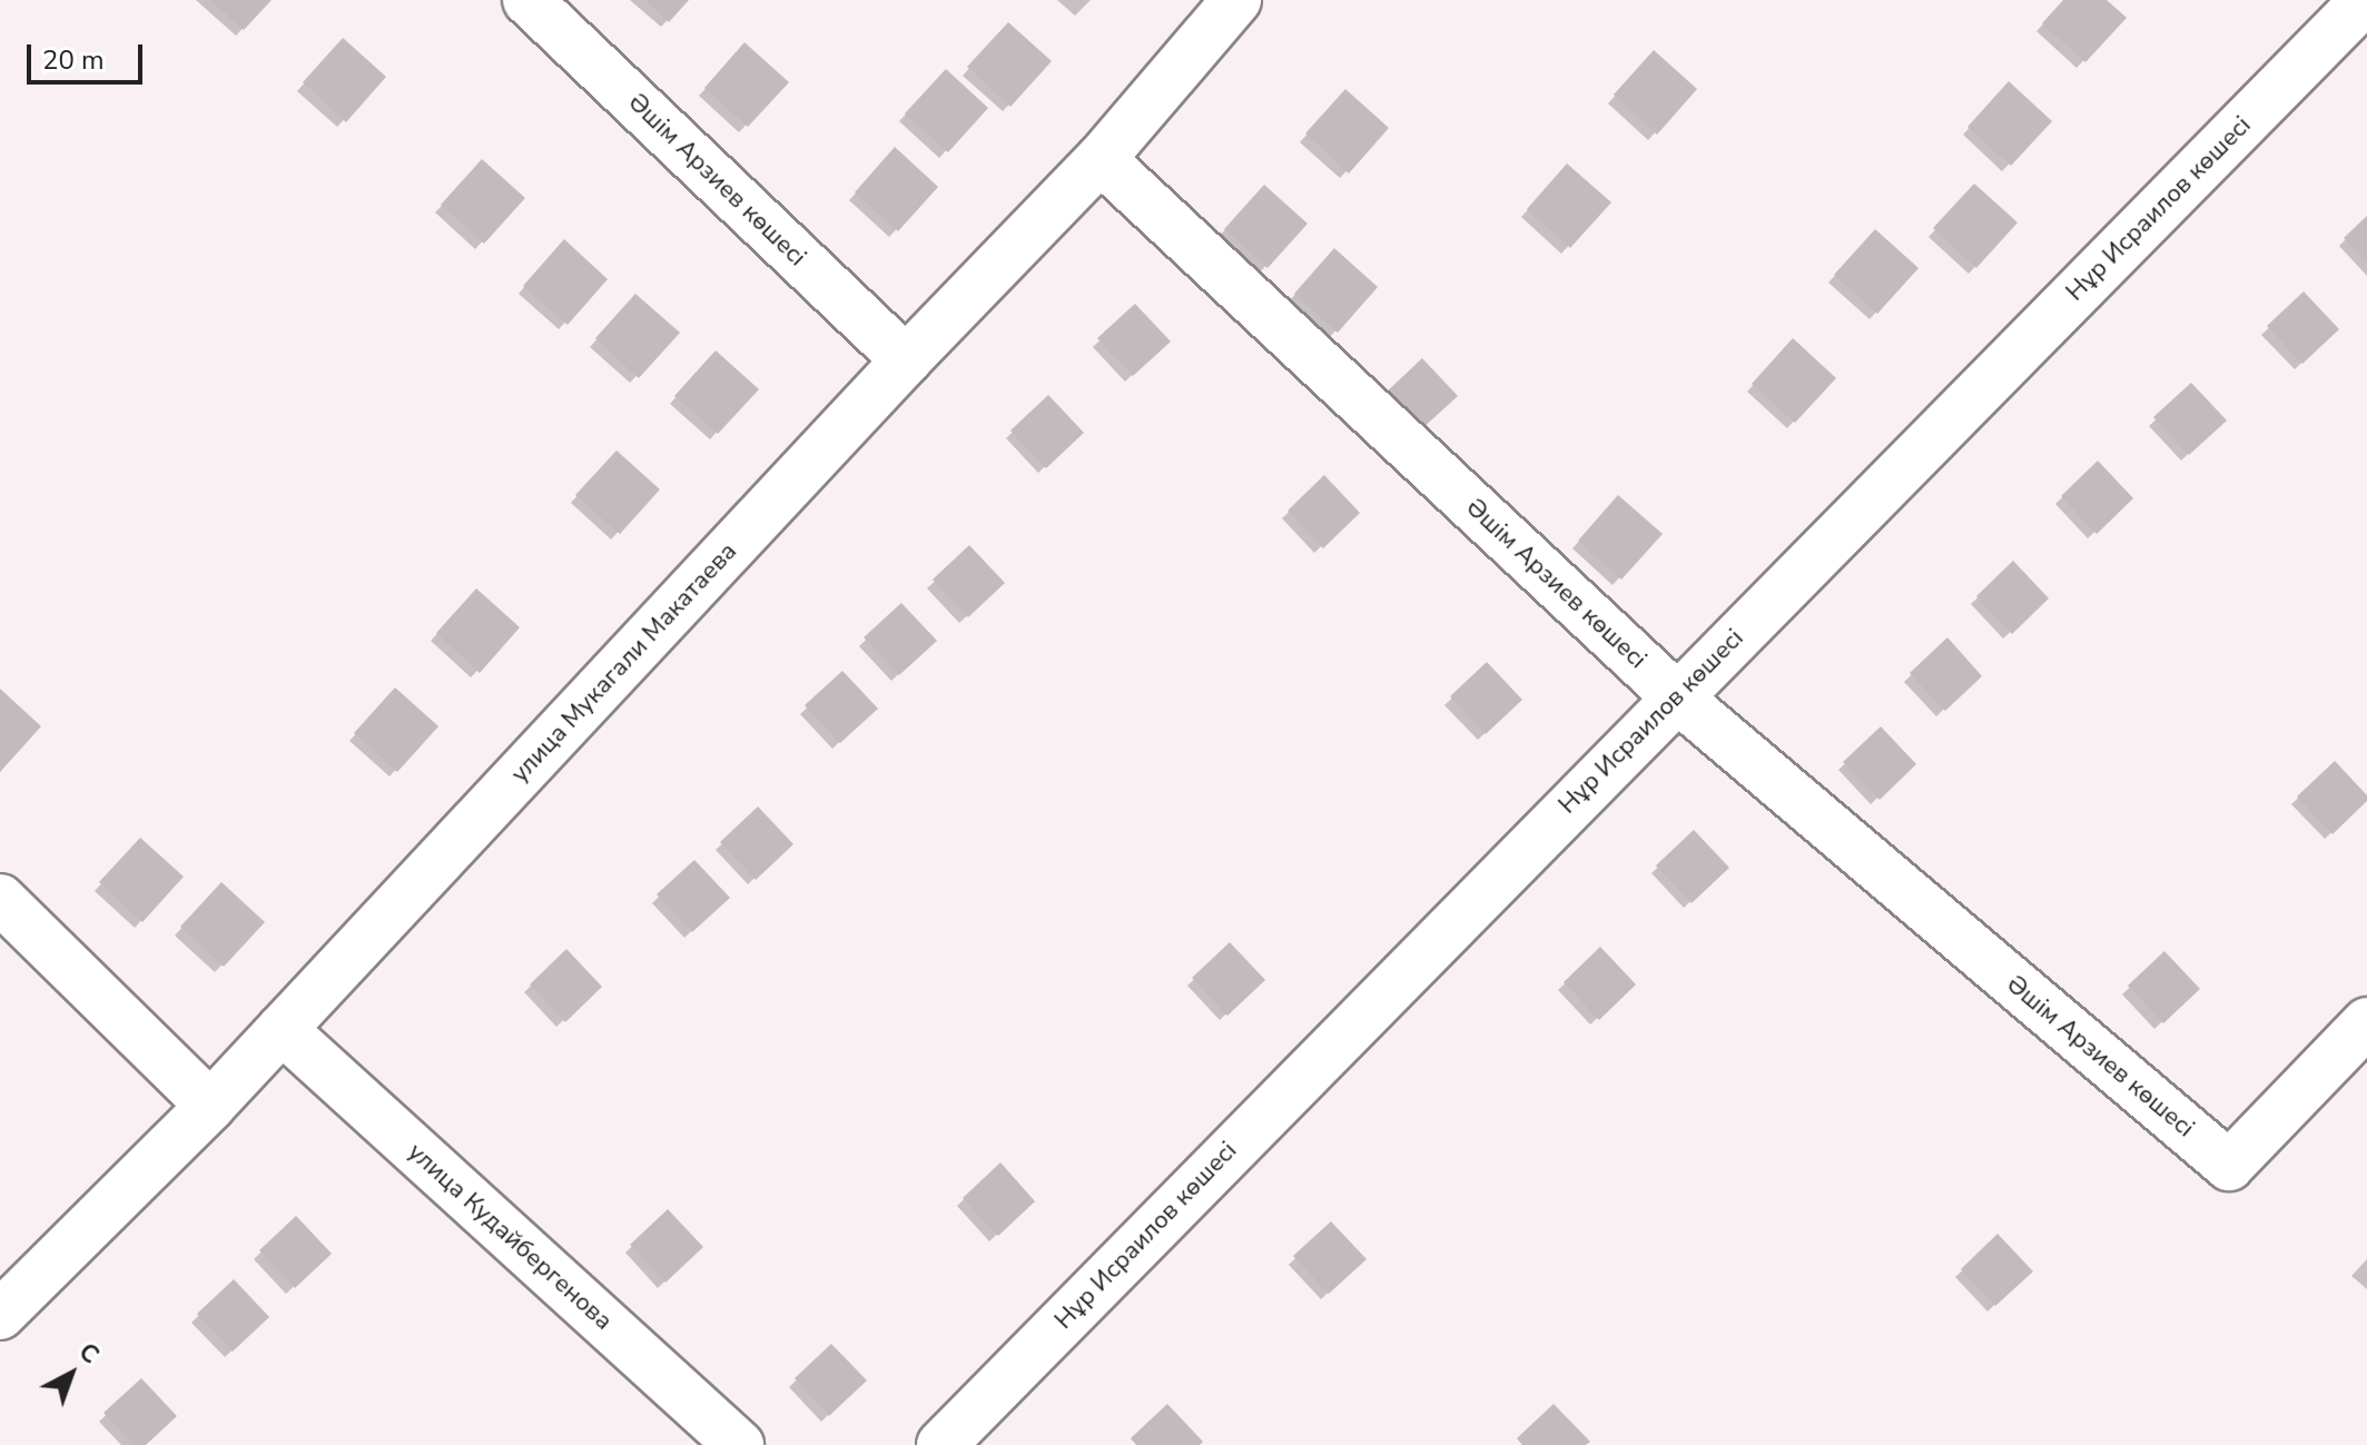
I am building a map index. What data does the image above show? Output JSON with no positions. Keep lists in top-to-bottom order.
{
  "streets": {
    "street": [
      "Әшім Арзиев көшесі",
      "Нұр Исраилов көшесі",
      "улица Мукагали Макатаева",
      "улица Кудайбергенова"
    ]
  },
  "crossings": [
    ["Әшім Арзиев көшесі", "Нұр Исраилов көшесі"],
    ["Әшім Арзиев көшесі", "улица Мукагали Макатаева"],
    ["улица Мукагали Макатаева", "улица Кудайбергенова"]
  ],
  "scale_bar": "20 m",
  "north": "top right"
}
